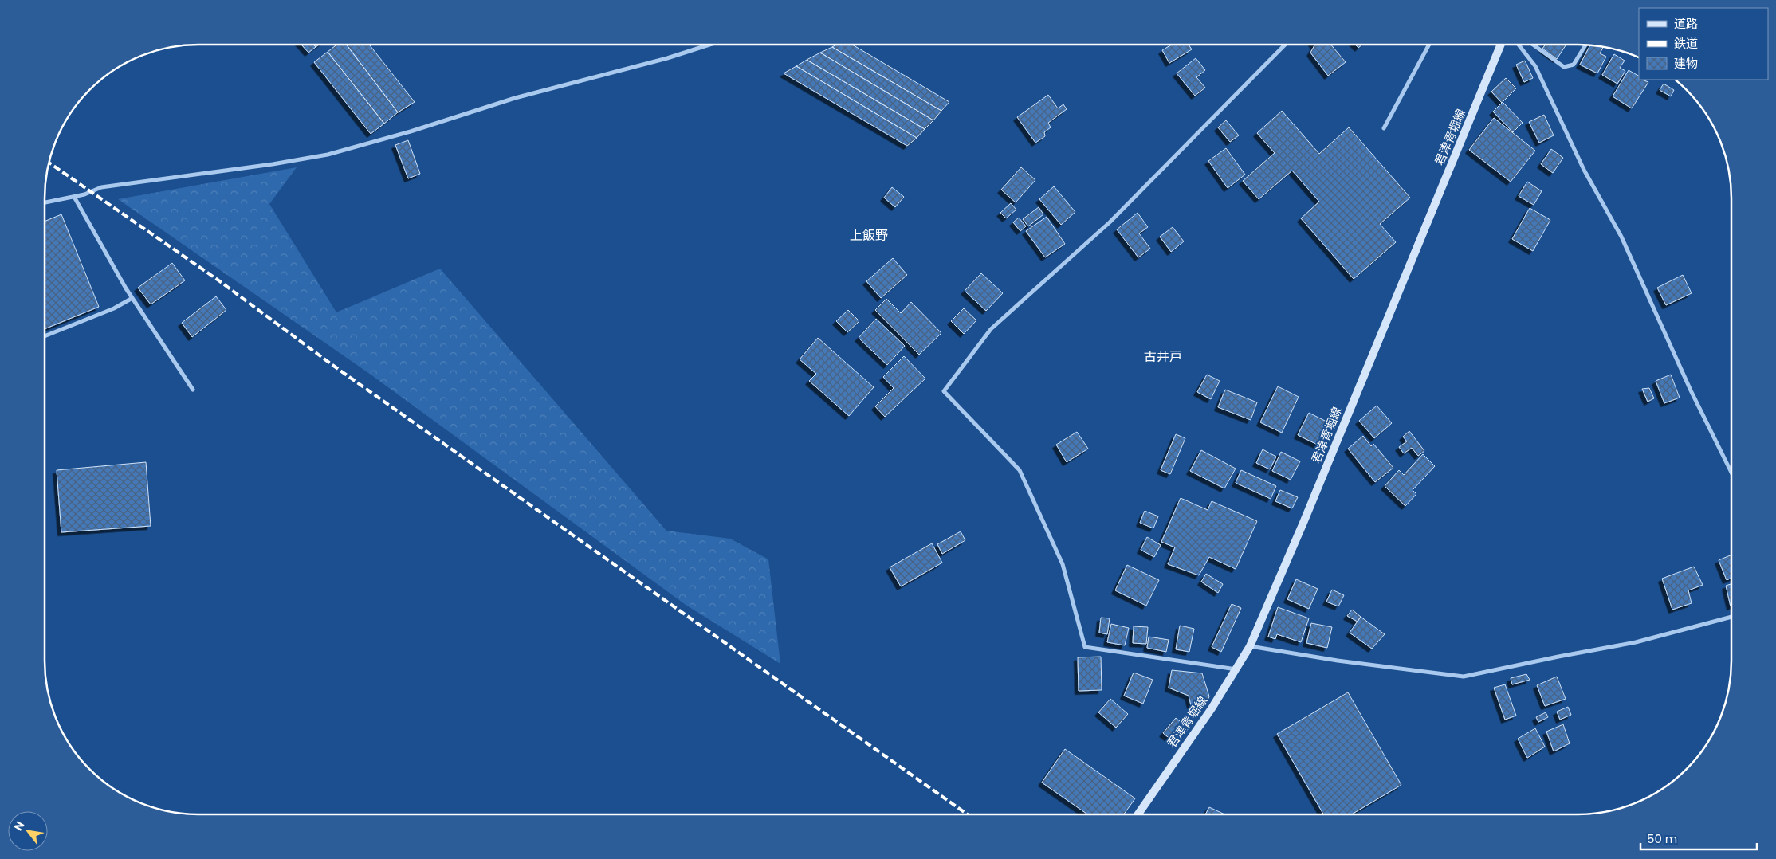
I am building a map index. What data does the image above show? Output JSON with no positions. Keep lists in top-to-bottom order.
{
  "streets": {
    "main road": ["君津青堀線"]
  },
  "districts": ["上飯野", "古井戸"],
  "legend": ["道路", "鉄道", "建物"],
  "scale_bar": "50 m",
  "north": "top left"
}
